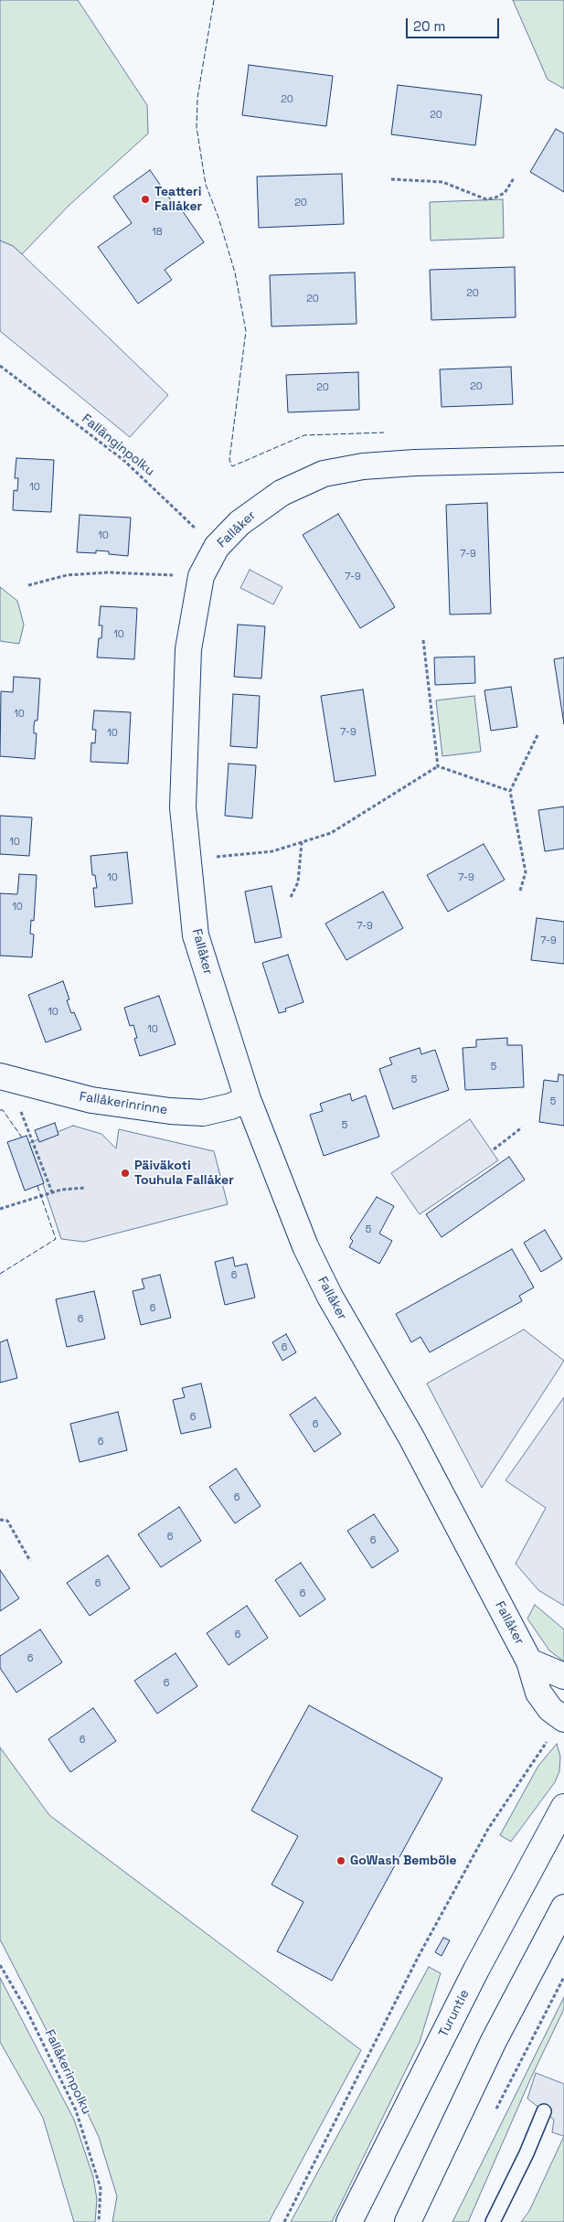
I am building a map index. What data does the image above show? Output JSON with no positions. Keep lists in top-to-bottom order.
{
  "streets": {
    "street": ["Fallåker", "Fallåkerinrinne", "Turuntie"],
    "path": ["Fallänginpolku", "Fallåkerinpolku"]
  },
  "crossings": [
    ["Fallänginpolku", "Fallåker"],
    ["Fallåker", "Fallåkerinrinne"]
  ],
  "places": ["Teatteri Fallåker", "Päiväkoti Touhula Fallåker", "GoWash Bemböle"],
  "house_numbers": [
    "20",
    "20",
    "20",
    "18",
    "20",
    "20",
    "20",
    "20",
    "10",
    "10",
    "7-9",
    "7-9",
    "10",
    "10",
    "7-9",
    "10",
    "10",
    "10",
    "7-9",
    "10",
    "7-9",
    "7-9",
    "10",
    "10",
    "5",
    "5",
    "5",
    "5",
    "5",
    "6",
    "6",
    "6",
    "6",
    "6",
    "6",
    "6",
    "6",
    "6",
    "6",
    "6",
    "6",
    "6",
    "6",
    "6",
    "6"
  ],
  "scale_bar": "20 m"
}
